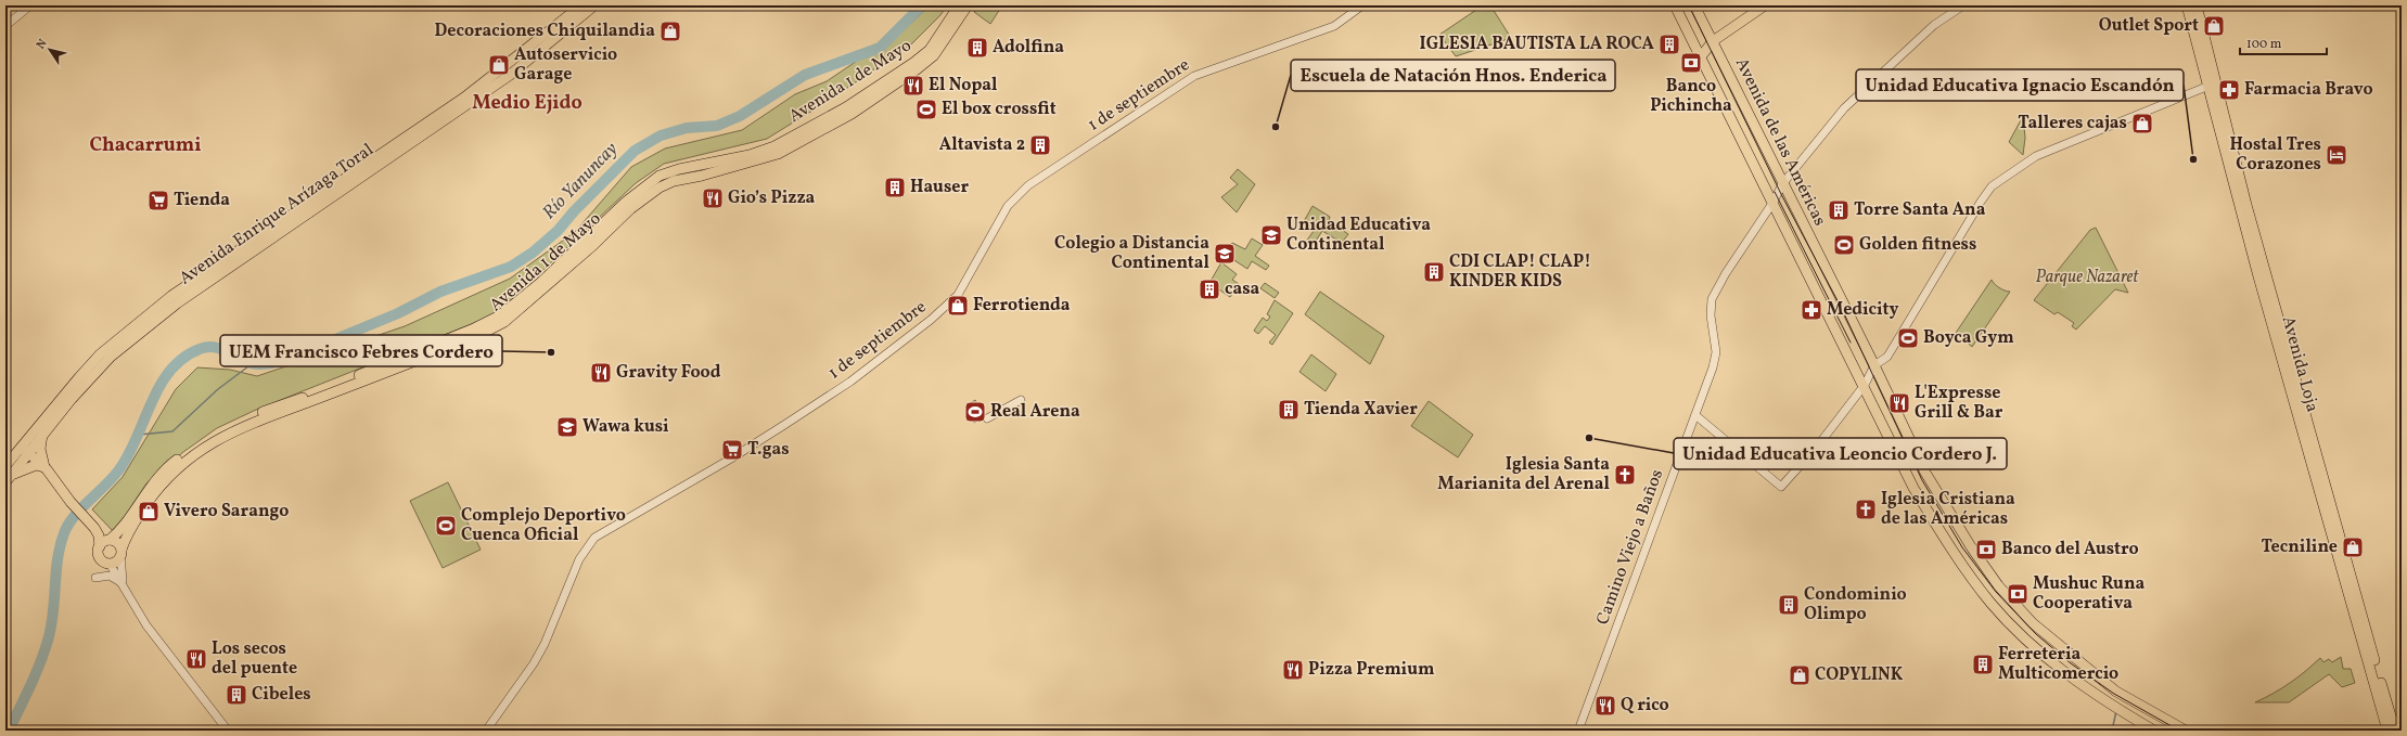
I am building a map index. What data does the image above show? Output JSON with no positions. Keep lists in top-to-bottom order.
{
  "streets": {
    "main road": [
      "Avenida 1 de Mayo",
      "Avenida de las Américas",
      "Avenida Enrique Arízaga Toral",
      "Avenida Loja"
    ],
    "street": ["1 de septiembre", "Camino Viejo a Baños"]
  },
  "crossings": [
    ["Avenida de las Américas", "Camino Viejo a Baños"]
  ],
  "districts": ["Medio Ejido", "Chacarrumi"],
  "water": ["Río Yanuncay"],
  "parks": ["Parque Nazaret"],
  "places": {
    "shop": [
      "Outlet Sport",
      "Decoraciones Chiquilandia",
      "Autoservicio Garage",
      "Talleres cajas",
      "Ferrotienda",
      "Vivero Sarango",
      "Tecniline",
      "COPYLINK"
    ],
    "building": [
      "IGLESIA BAUTISTA LA ROCA",
      "Adolfina",
      "Altavista 2",
      "Hauser",
      "Torre Santa Ana",
      "CDI CLAP! CLAP! KINDER KIDS",
      "casa",
      "Tienda Xavier",
      "Condominio Olimpo",
      "Ferreteria Multicomercio",
      "Cibeles"
    ],
    "bank": ["Banco Pichincha", "Banco del Austro", "Mushuc Runa Cooperativa"],
    "restaurant": [
      "El Nopal",
      "Gio’s Pizza",
      "Gravity Food",
      "L'Expresse Grill & Bar",
      "Los secos del puente",
      "Pizza Premium",
      "Q rico"
    ],
    "pharmacy": ["Farmacia Bravo", "Medicity"],
    "sports": [
      "El box crossfit",
      "Golden fitness",
      "Boyca Gym",
      "Real Arena",
      "Complejo Deportivo Cuenca Oficial"
    ],
    "other": [
      "Escuela de Natación Hnos. Enderica",
      "Unidad Educativa Ignacio Escandón",
      "UEM Francisco Febres Cordero",
      "Unidad Educativa Leoncio Cordero J."
    ],
    "hotel": ["Hostal Tres Corazones"],
    "supermarket": ["Tienda", "T.gas"],
    "school or university": ["Unidad Educativa Continental", "Colegio a Distancia Continental", "Wawa kusi"],
    "church": ["Iglesia Santa Marianita del Arenal", "Iglesia Cristiana de las Américas"]
  },
  "scale_bar": "100 m",
  "north": "top left"
}
